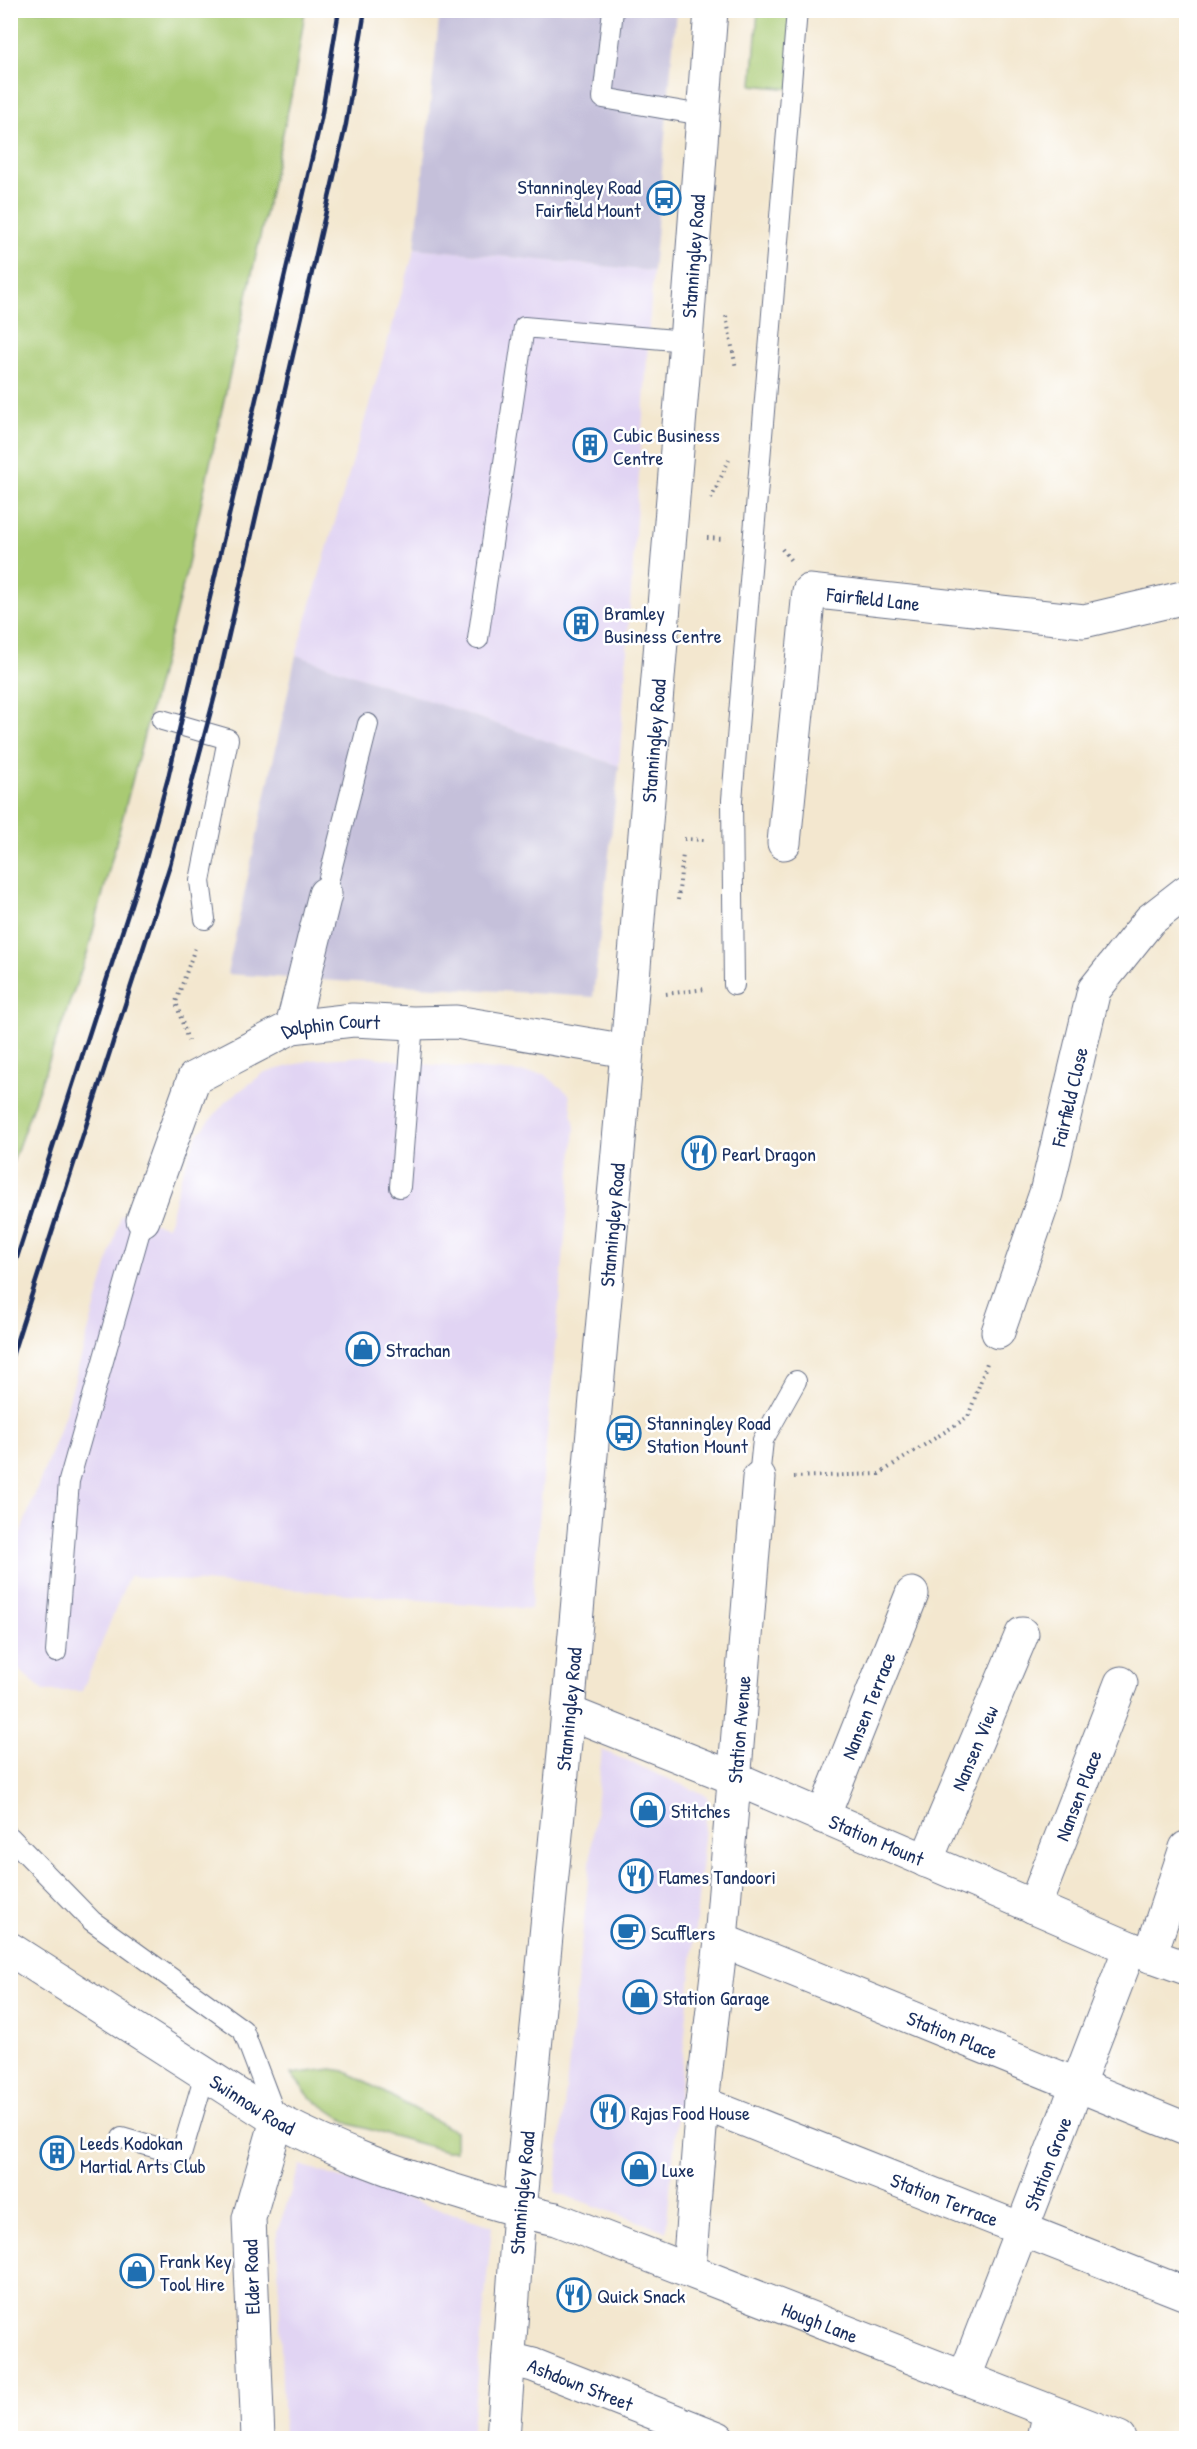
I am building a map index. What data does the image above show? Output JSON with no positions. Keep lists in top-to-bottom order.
{
  "streets": {
    "street": [
      "Stanningley Road",
      "Fairfield Lane",
      "Dolphin Court",
      "Fairfield Close",
      "Nansen Terrace",
      "Station Avenue",
      "Nansen View",
      "Nansen Place",
      "Station Mount",
      "Station Place",
      "Swinnow Road",
      "Station Grove",
      "Station Terrace",
      "Elder Road",
      "Hough Lane",
      "Ashdown Street"
    ]
  },
  "crossings": [
    ["Stanningley Road", "Dolphin Court"],
    ["Stanningley Road", "Station Mount"],
    ["Stanningley Road", "Swinnow Road"],
    ["Stanningley Road", "Hough Lane"],
    ["Stanningley Road", "Ashdown Street"],
    ["Nansen Terrace", "Station Mount"],
    ["Station Avenue", "Station Mount"],
    ["Station Avenue", "Station Place"],
    ["Station Avenue", "Station Terrace"],
    ["Station Avenue", "Hough Lane"],
    ["Nansen View", "Station Mount"],
    ["Nansen Place", "Station Mount"],
    ["Station Mount", "Station Grove"],
    ["Station Place", "Station Grove"],
    ["Swinnow Road", "Elder Road"],
    ["Swinnow Road", "Hough Lane"],
    ["Station Grove", "Station Terrace"],
    ["Station Grove", "Hough Lane"]
  ],
  "places": {
    "bus stop": ["Stanningley Road Fairfield Mount", "Stanningley Road Station Mount"],
    "building": ["Cubic Business Centre", "Bramley Business Centre", "Leeds Kodokan Martial Arts Club"],
    "restaurant": [
      "Pearl Dragon",
      "Flames Tandoori",
      "Rajas Food House",
      "Quick Snack"
    ],
    "shop": [
      "Strachan",
      "Stitches",
      "Station Garage",
      "Luxe",
      "Frank Key Tool Hire"
    ],
    "cafe": ["Scufflers"]
  }
}
